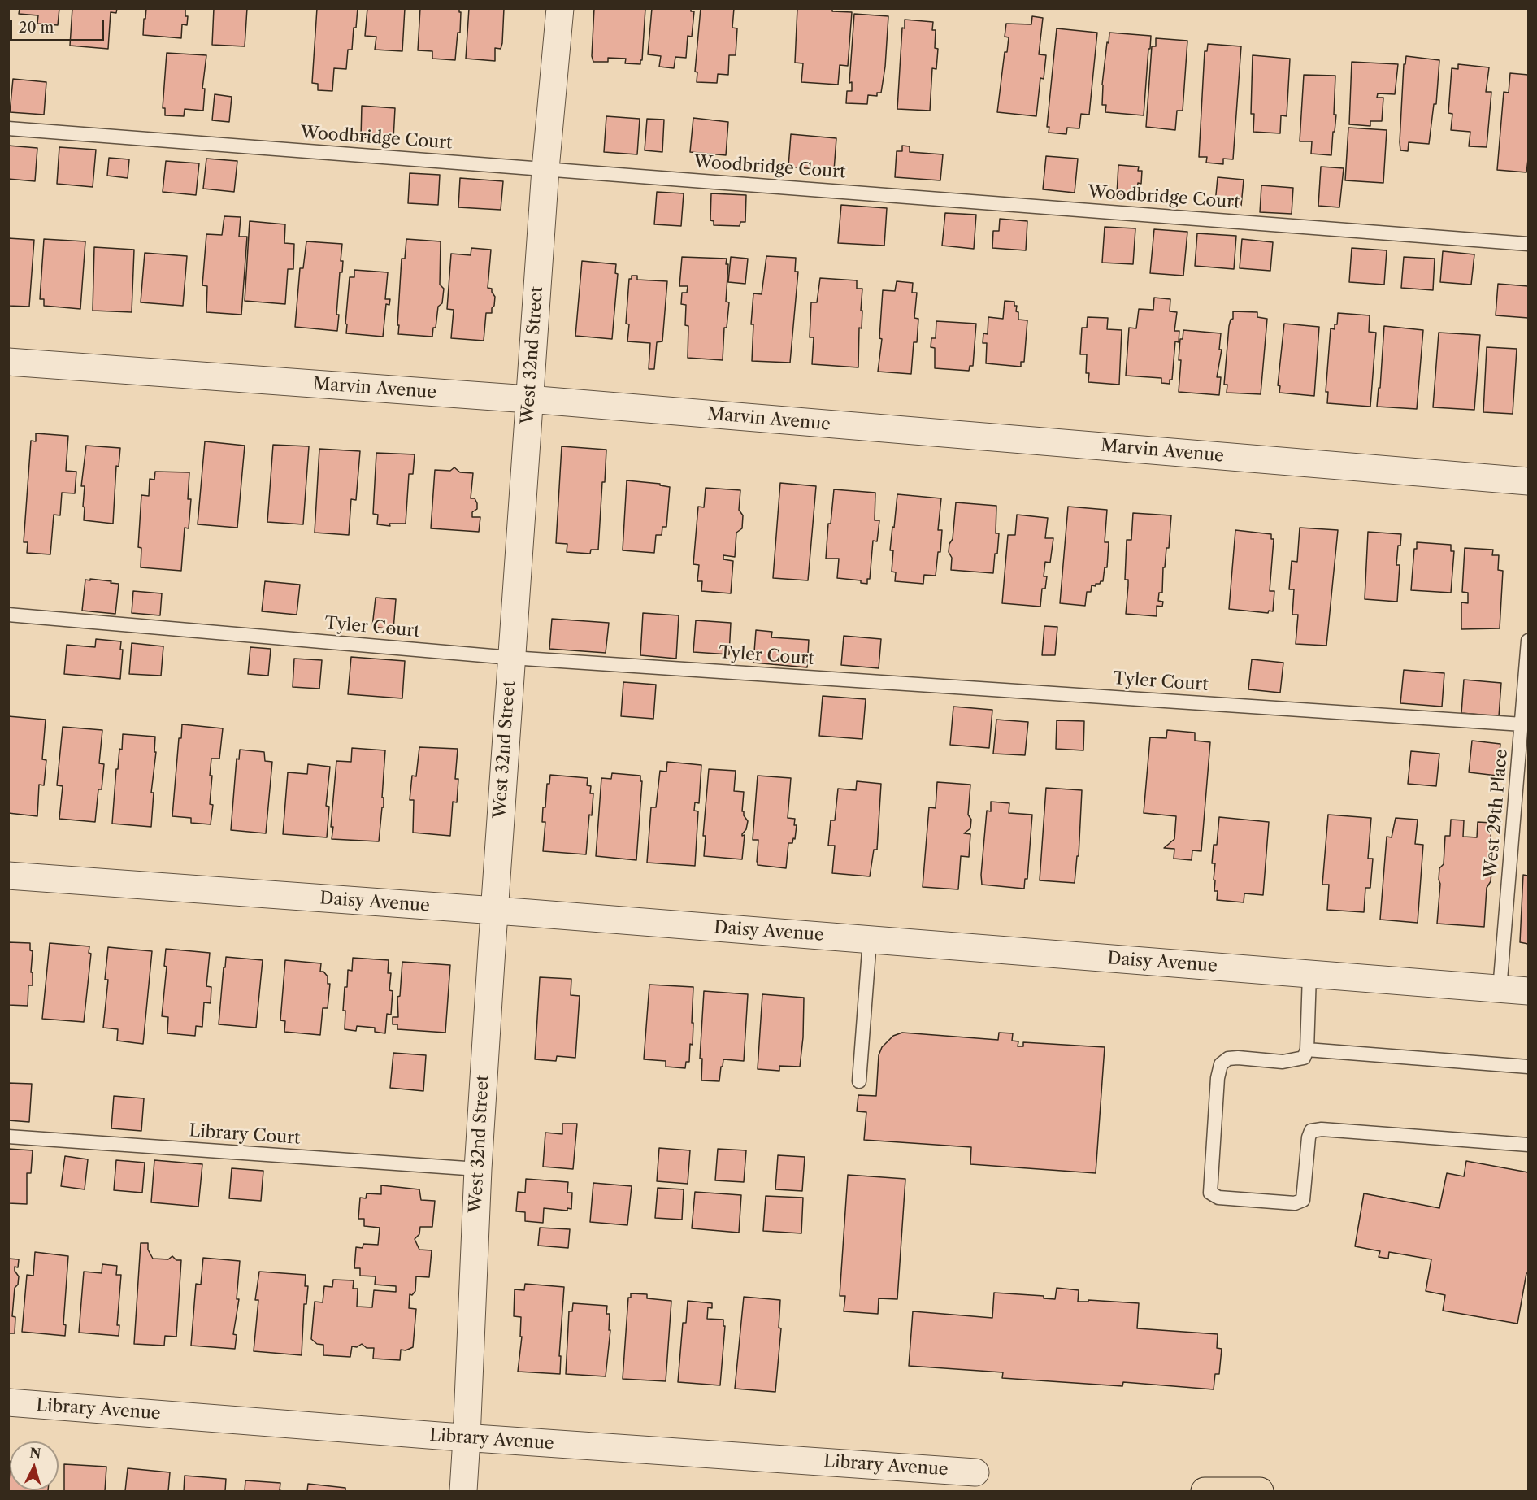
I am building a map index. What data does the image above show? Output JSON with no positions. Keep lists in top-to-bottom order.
{
  "streets": {
    "street": [
      "West 32nd Street",
      "Marvin Avenue",
      "Daisy Avenue",
      "Library Avenue"
    ],
    "lane": [
      "Woodbridge Court",
      "Tyler Court",
      "West 29th Place",
      "Library Court"
    ]
  },
  "crossings": [
    ["Woodbridge Court", "West 32nd Street"],
    ["West 32nd Street", "Marvin Avenue"],
    ["West 32nd Street", "Tyler Court"],
    ["West 32nd Street", "Daisy Avenue"],
    ["West 32nd Street", "Library Court"],
    ["West 32nd Street", "Library Avenue"],
    ["Tyler Court", "West 29th Place"],
    ["West 29th Place", "Daisy Avenue"]
  ],
  "scale_bar": "20 m",
  "north": "top"
}
